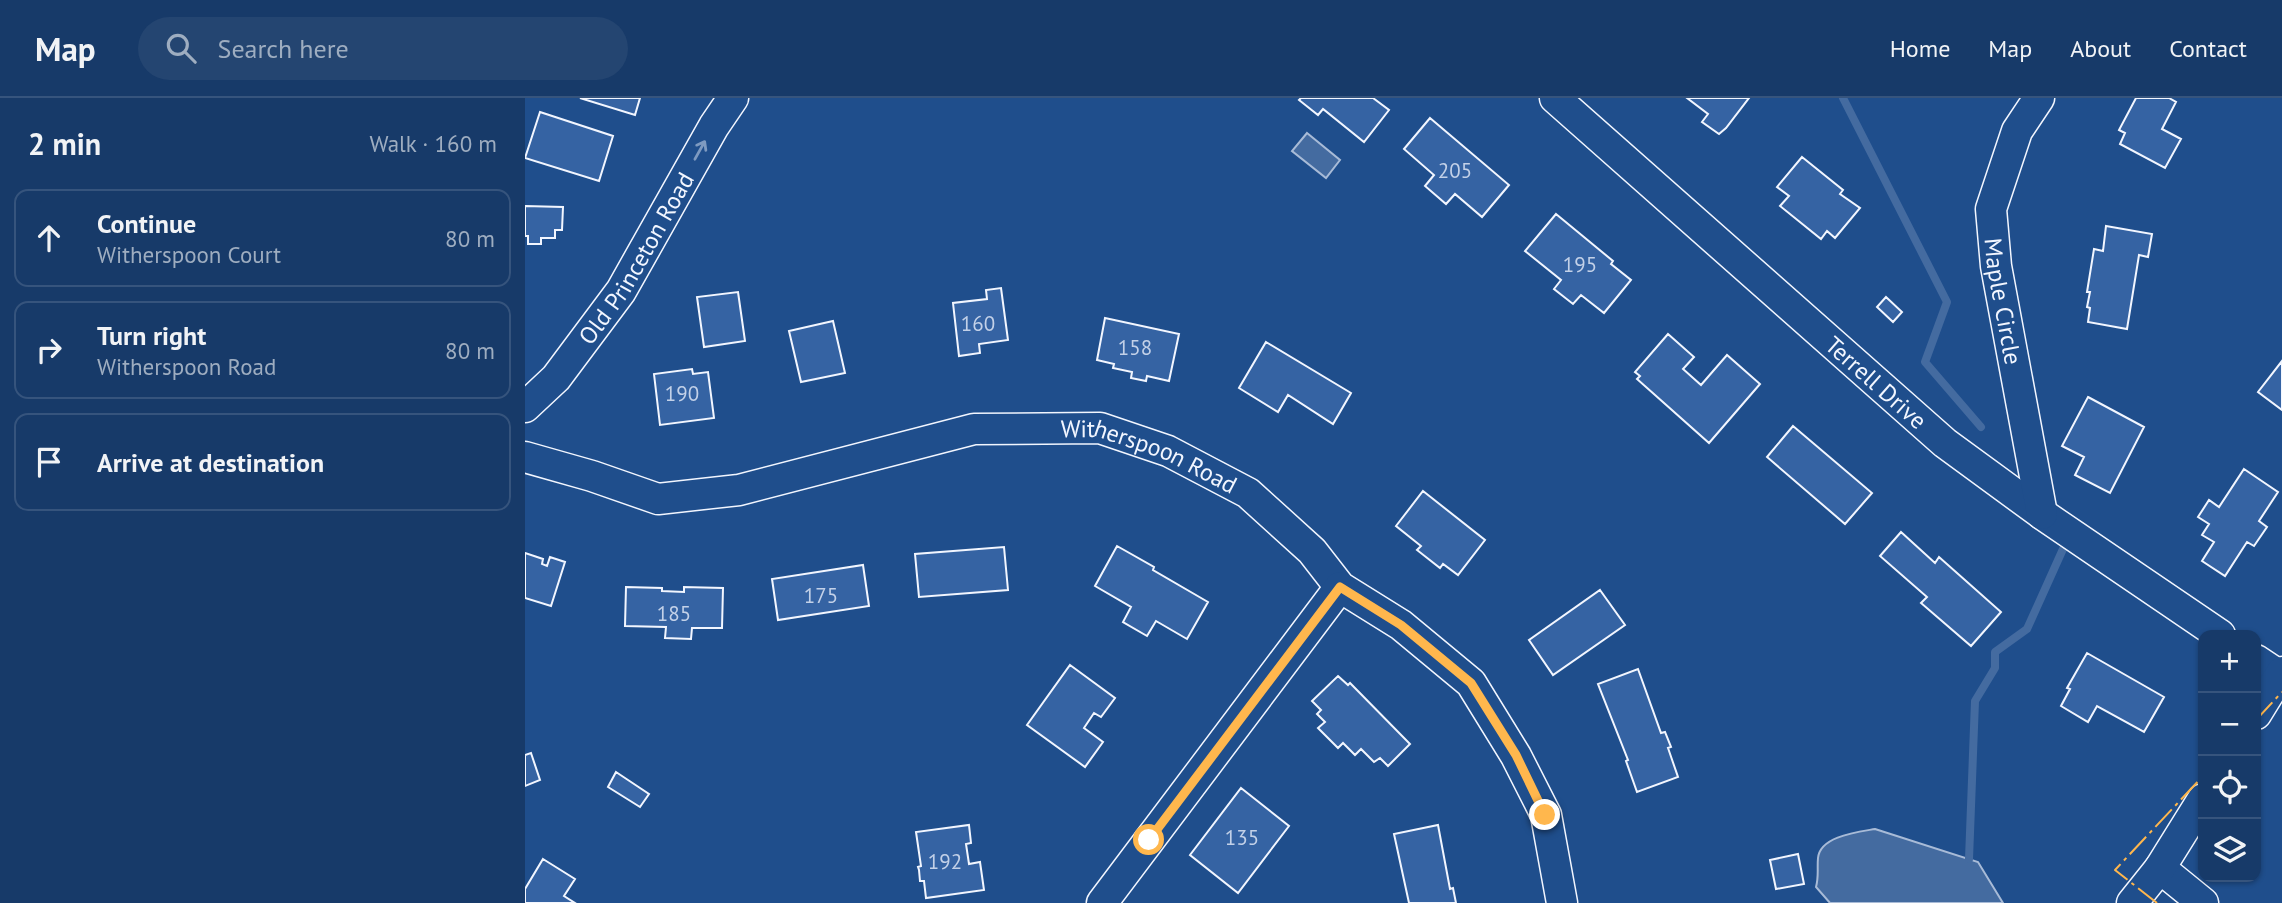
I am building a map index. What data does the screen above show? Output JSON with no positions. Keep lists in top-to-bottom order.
{
  "streets": {
    "street": [
      "Old Princeton Road",
      "Maple Circle",
      "Terrell Drive",
      "Witherspoon Road"
    ]
  },
  "crossings": [
    ["Maple Circle", "Terrell Drive"]
  ],
  "one_way": ["Old Princeton Road"],
  "house_numbers": [
    "205",
    "195",
    "160",
    "158",
    "190",
    "175",
    "185",
    "135",
    "192"
  ],
  "page": {
    "header": "Map",
    "search": "Search here",
    "nav": [
      "Home",
      "Map",
      "About",
      "Contact"
    ],
    "heading": ["2 min", "Walk · 160 m"],
    "list": [
      ["Continue", "Witherspoon Court", "80 m"],
      ["Turn right", "Witherspoon Road", "80 m"],
      "Arrive at destination"
    ],
    "map_buttons": ["+", "−"]
  }
}
